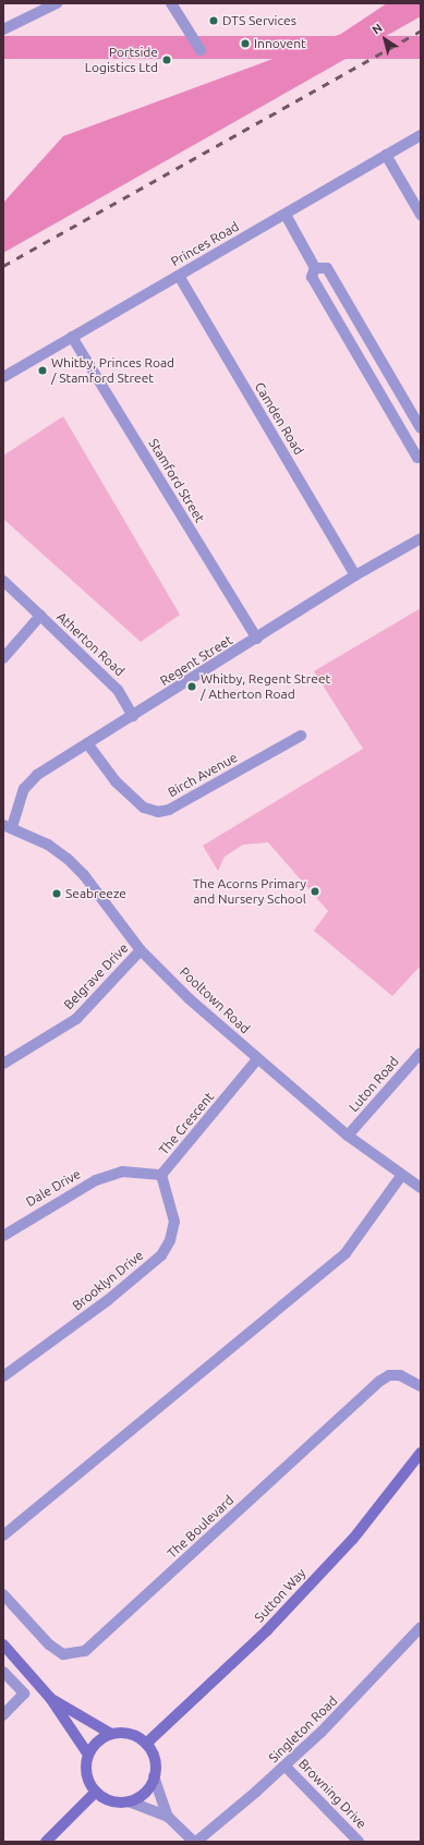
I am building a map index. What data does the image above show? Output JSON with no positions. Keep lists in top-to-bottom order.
{
  "streets": {
    "main road": ["Sutton Way"],
    "street": [
      "Princes Road",
      "Camden Road",
      "Stamford Street",
      "Atherton Road",
      "Regent Street",
      "Birch Avenue",
      "Belgrave Drive",
      "Pooltown Road",
      "Luton Road",
      "The Crescent",
      "Dale Drive",
      "Brooklyn Drive",
      "The Boulevard",
      "Singleton Road",
      "Browning Drive"
    ]
  },
  "crossings": [
    ["Princes Road", "Camden Road"],
    ["Princes Road", "Stamford Street"],
    ["Camden Road", "Regent Street"],
    ["Stamford Street", "Regent Street"],
    ["Atherton Road", "Regent Street"],
    ["Regent Street", "Birch Avenue"],
    ["Regent Street", "Pooltown Road"],
    ["Belgrave Drive", "Pooltown Road"],
    ["Pooltown Road", "Luton Road"],
    ["Pooltown Road", "The Crescent"],
    ["The Crescent", "Dale Drive"],
    ["The Crescent", "Brooklyn Drive"],
    ["Singleton Road", "Browning Drive"]
  ],
  "places": [
    "DTS Services",
    "Innovent",
    "Portside Logistics Ltd",
    "Whitby, Princes Road / Stamford Street",
    "Whitby, Regent Street / Atherton Road",
    "The Acorns Primary and Nursery School",
    "Seabreeze"
  ],
  "north": "top left"
}
